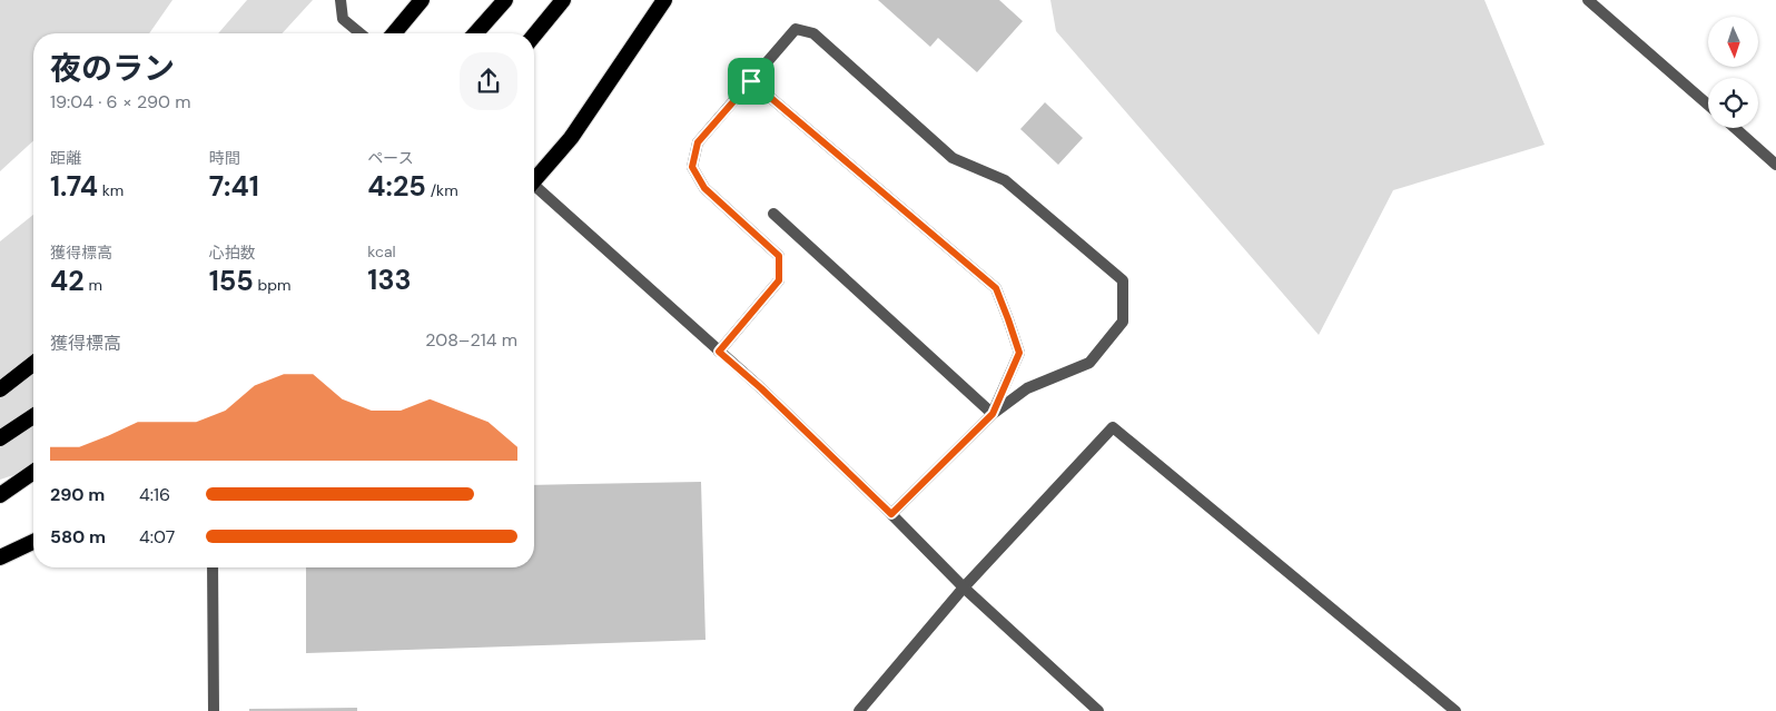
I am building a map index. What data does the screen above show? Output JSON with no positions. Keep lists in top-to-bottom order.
{
  "north": "bottom",
  "page": {
    "heading": ["夜のラン", "19:04 · 6 × 290 m"],
    "stats": [
      ["距離", "1.74 km"],
      ["時間", "7:41"],
      ["ペース", "4:25 /km"],
      ["獲得標高", "42 m"],
      ["心拍数", "155 bpm"],
      ["kcal", "133"]
    ],
    "chart": ["獲得標高", "208–214 m"],
    "list": [
      {
        "name": "290 m",
        "note": "4:16"
      },
      {
        "name": "580 m",
        "note": "4:07"
      }
    ]
  }
}
